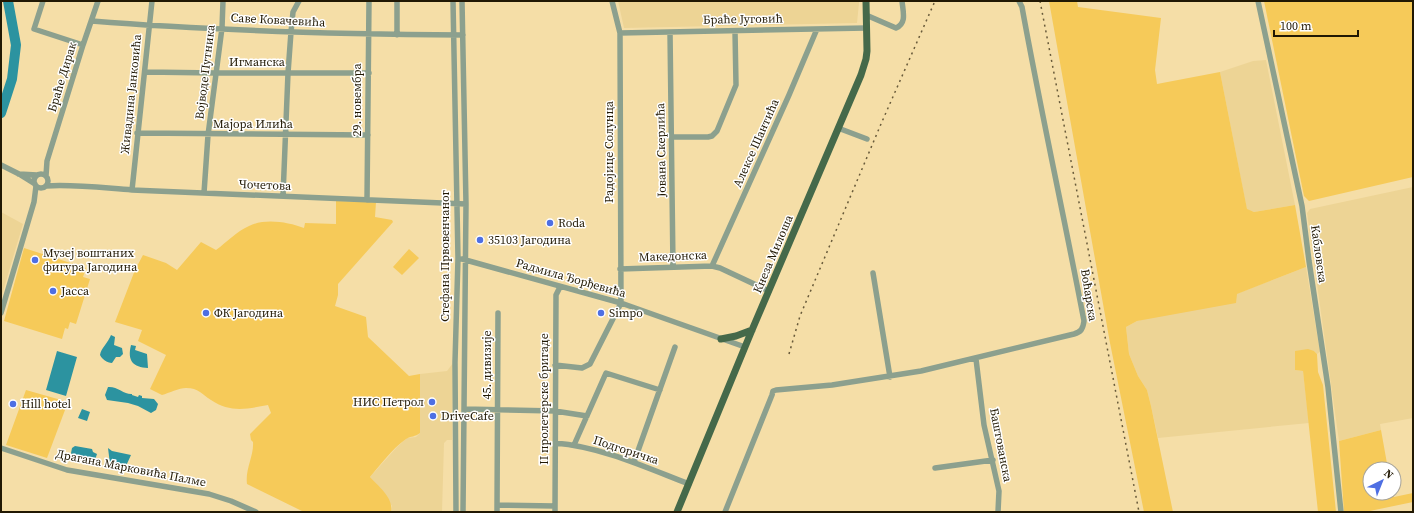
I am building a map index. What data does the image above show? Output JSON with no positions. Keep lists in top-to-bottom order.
{
  "streets": {
    "main road": ["Кнеза Милоша"],
    "street": [
      "Браће Југовић",
      "Саве Ковачевића",
      "Игманска",
      "Војводе Путника",
      "Браће Дирак",
      "Живадина Јанковића",
      "29. новембра",
      "Мајора Илића",
      "Алексе Шантића",
      "Јована Скерлића",
      "Радојице Солунца",
      "Чочетова",
      "Кабловска",
      "Стефана Првовенчаног",
      "Македонска",
      "Радмила Ђорђевића",
      "Воћарска",
      "45. дивизије",
      "II пролетерске бригаде",
      "Баштованска",
      "Подгоричка",
      "Драгана Марковића Палме"
    ]
  },
  "crossings": [
    ["Браће Југовић", "Алексе Шантића"],
    ["Браће Југовић", "Јована Скерлића"],
    ["Браће Југовић", "Радојице Солунца"],
    ["Браће Југовић", "Кнеза Милоша"],
    ["Саве Ковачевића", "Војводе Путника"],
    ["Саве Ковачевића", "Браће Дирак"],
    ["Саве Ковачевића", "Живадина Јанковића"],
    ["Саве Ковачевића", "29. новембра"],
    ["Саве Ковачевића", "Стефана Првовенчаног"],
    ["Игманска", "Војводе Путника"],
    ["Игманска", "Живадина Јанковића"],
    ["Игманска", "29. новембра"],
    ["Војводе Путника", "Мајора Илића"],
    ["Војводе Путника", "Чочетова"],
    ["Браће Дирак", "Чочетова"],
    ["Живадина Јанковића", "Мајора Илића"],
    ["Живадина Јанковића", "Чочетова"],
    ["29. новембра", "Мајора Илића"],
    ["29. новембра", "Чочетова"],
    ["Алексе Шантића", "Македонска"],
    ["Јована Скерлића", "Македонска"],
    ["Радојице Солунца", "Македонска"],
    ["Радојице Солунца", "Радмила Ђорђевића"],
    ["Чочетова", "Стефана Првовенчаног"],
    ["Кнеза Милоша", "Македонска"],
    ["Кнеза Милоша", "Радмила Ђорђевића"],
    ["Кнеза Милоша", "Подгоричка"],
    ["Стефана Првовенчаног", "Радмила Ђорђевића"],
    ["Радмила Ђорђевића", "II пролетерске бригаде"],
    ["Воћарска", "Баштованска"],
    ["II пролетерске бригаде", "Подгоричка"]
  ],
  "places": [
    "Roda",
    "35103 Јагодина",
    "Музеј воштаних фигура Јагодина",
    "Јасса",
    "ФК Јагодина",
    "Simpo",
    "НИС Петрол",
    "Hill hotel",
    "DriveCafe"
  ],
  "scale_bar": "100 m",
  "north": "top right"
}
